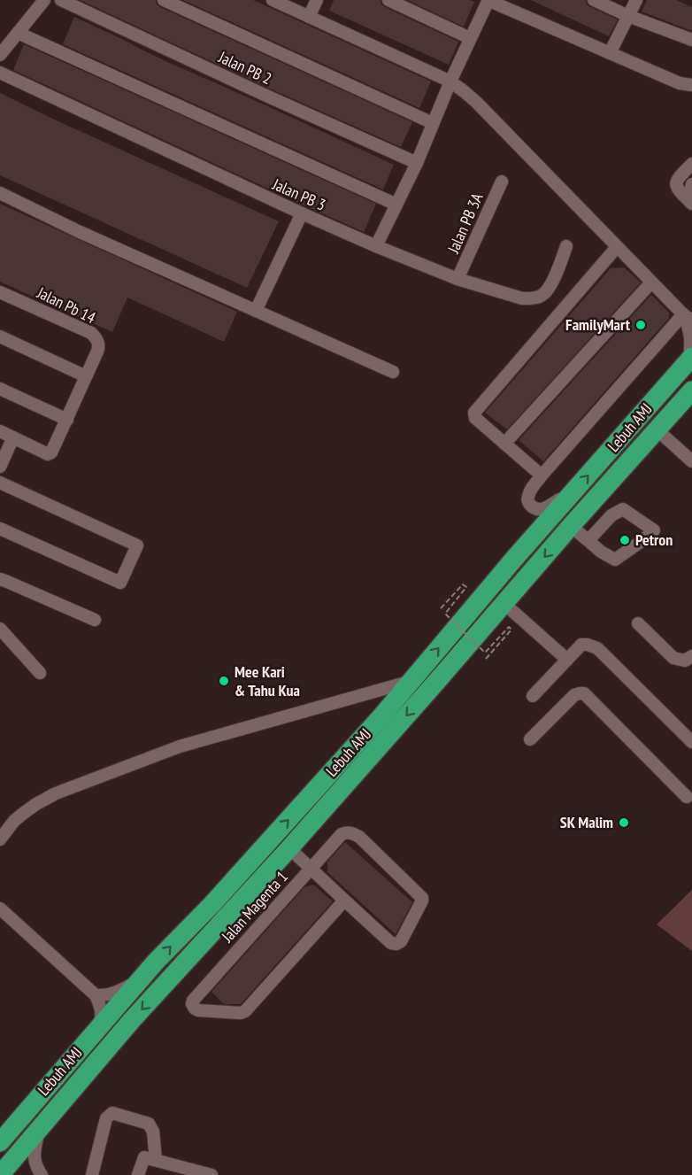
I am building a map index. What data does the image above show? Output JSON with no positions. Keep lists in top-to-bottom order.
{
  "streets": {
    "highway": ["Lebuh AMJ"],
    "street": [
      "Jalan PB 2",
      "Jalan PB 3",
      "Jalan PB 3A",
      "Jalan Pb 14",
      "Jalan Magenta 1"
    ]
  },
  "crossings": [
    ["Jalan PB 3", "Jalan PB 3A"]
  ],
  "places": [
    "FamilyMart",
    "Petron",
    "Mee Kari & Tahu Kua",
    "SK Malim"
  ]
}
